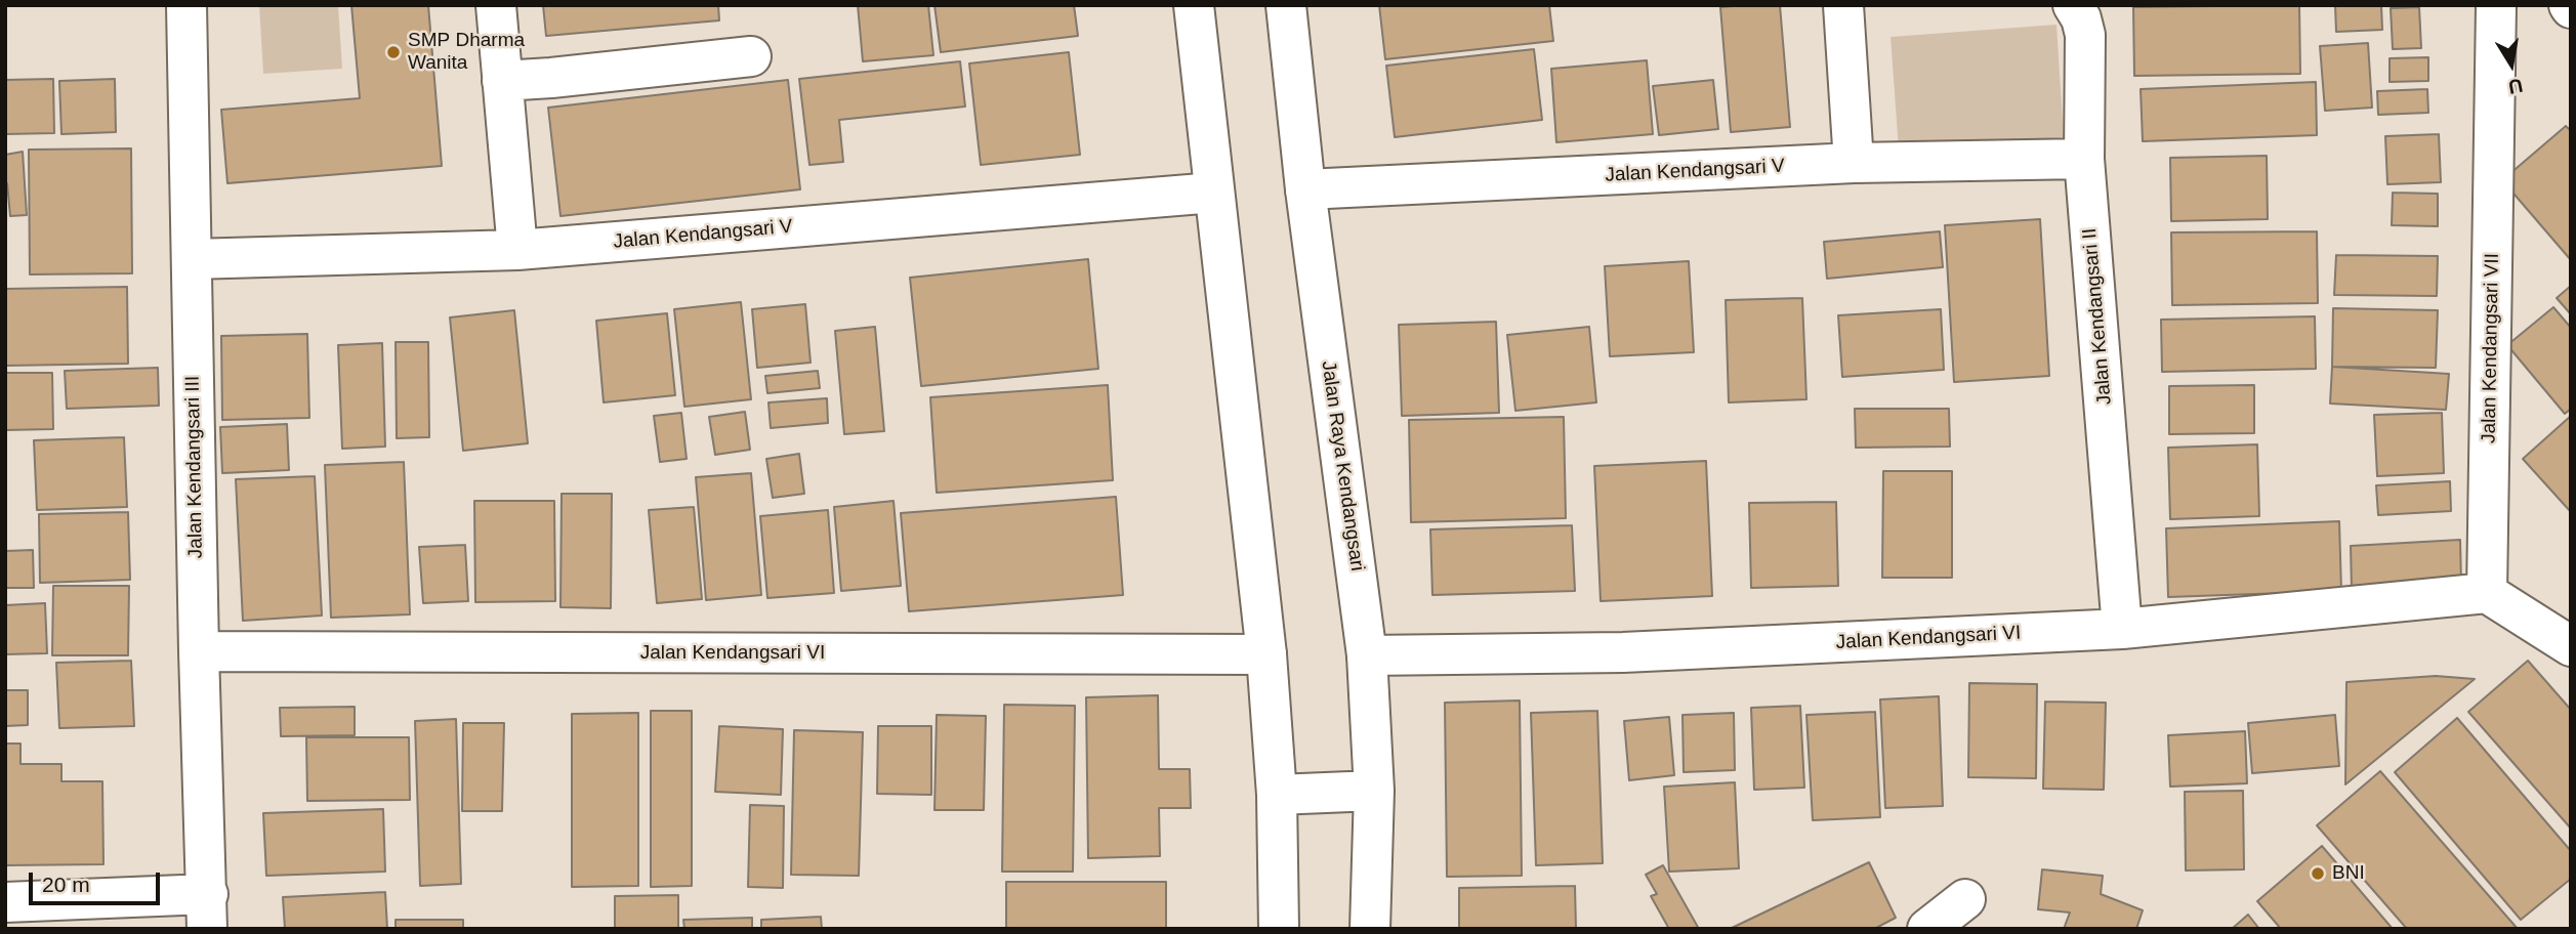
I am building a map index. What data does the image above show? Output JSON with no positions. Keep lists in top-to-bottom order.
{
  "streets": {
    "street": [
      "Jalan Kendangsari V",
      "Jalan Kendangsari II",
      "Jalan Kendangsari VII",
      "Jalan Raya Kendangsari",
      "Jalan Kendangsari III",
      "Jalan Kendangsari VI"
    ]
  },
  "crossings": [
    ["Jalan Kendangsari V", "Jalan Kendangsari II"],
    ["Jalan Kendangsari V", "Jalan Raya Kendangsari"],
    ["Jalan Kendangsari V", "Jalan Kendangsari III"],
    ["Jalan Kendangsari II", "Jalan Kendangsari VI"],
    ["Jalan Kendangsari VII", "Jalan Kendangsari VI"],
    ["Jalan Raya Kendangsari", "Jalan Kendangsari VI"],
    ["Jalan Kendangsari III", "Jalan Kendangsari VI"]
  ],
  "places": ["SMP Dharma Wanita", "BNI"],
  "scale_bar": "20 m",
  "north": "bottom"
}
